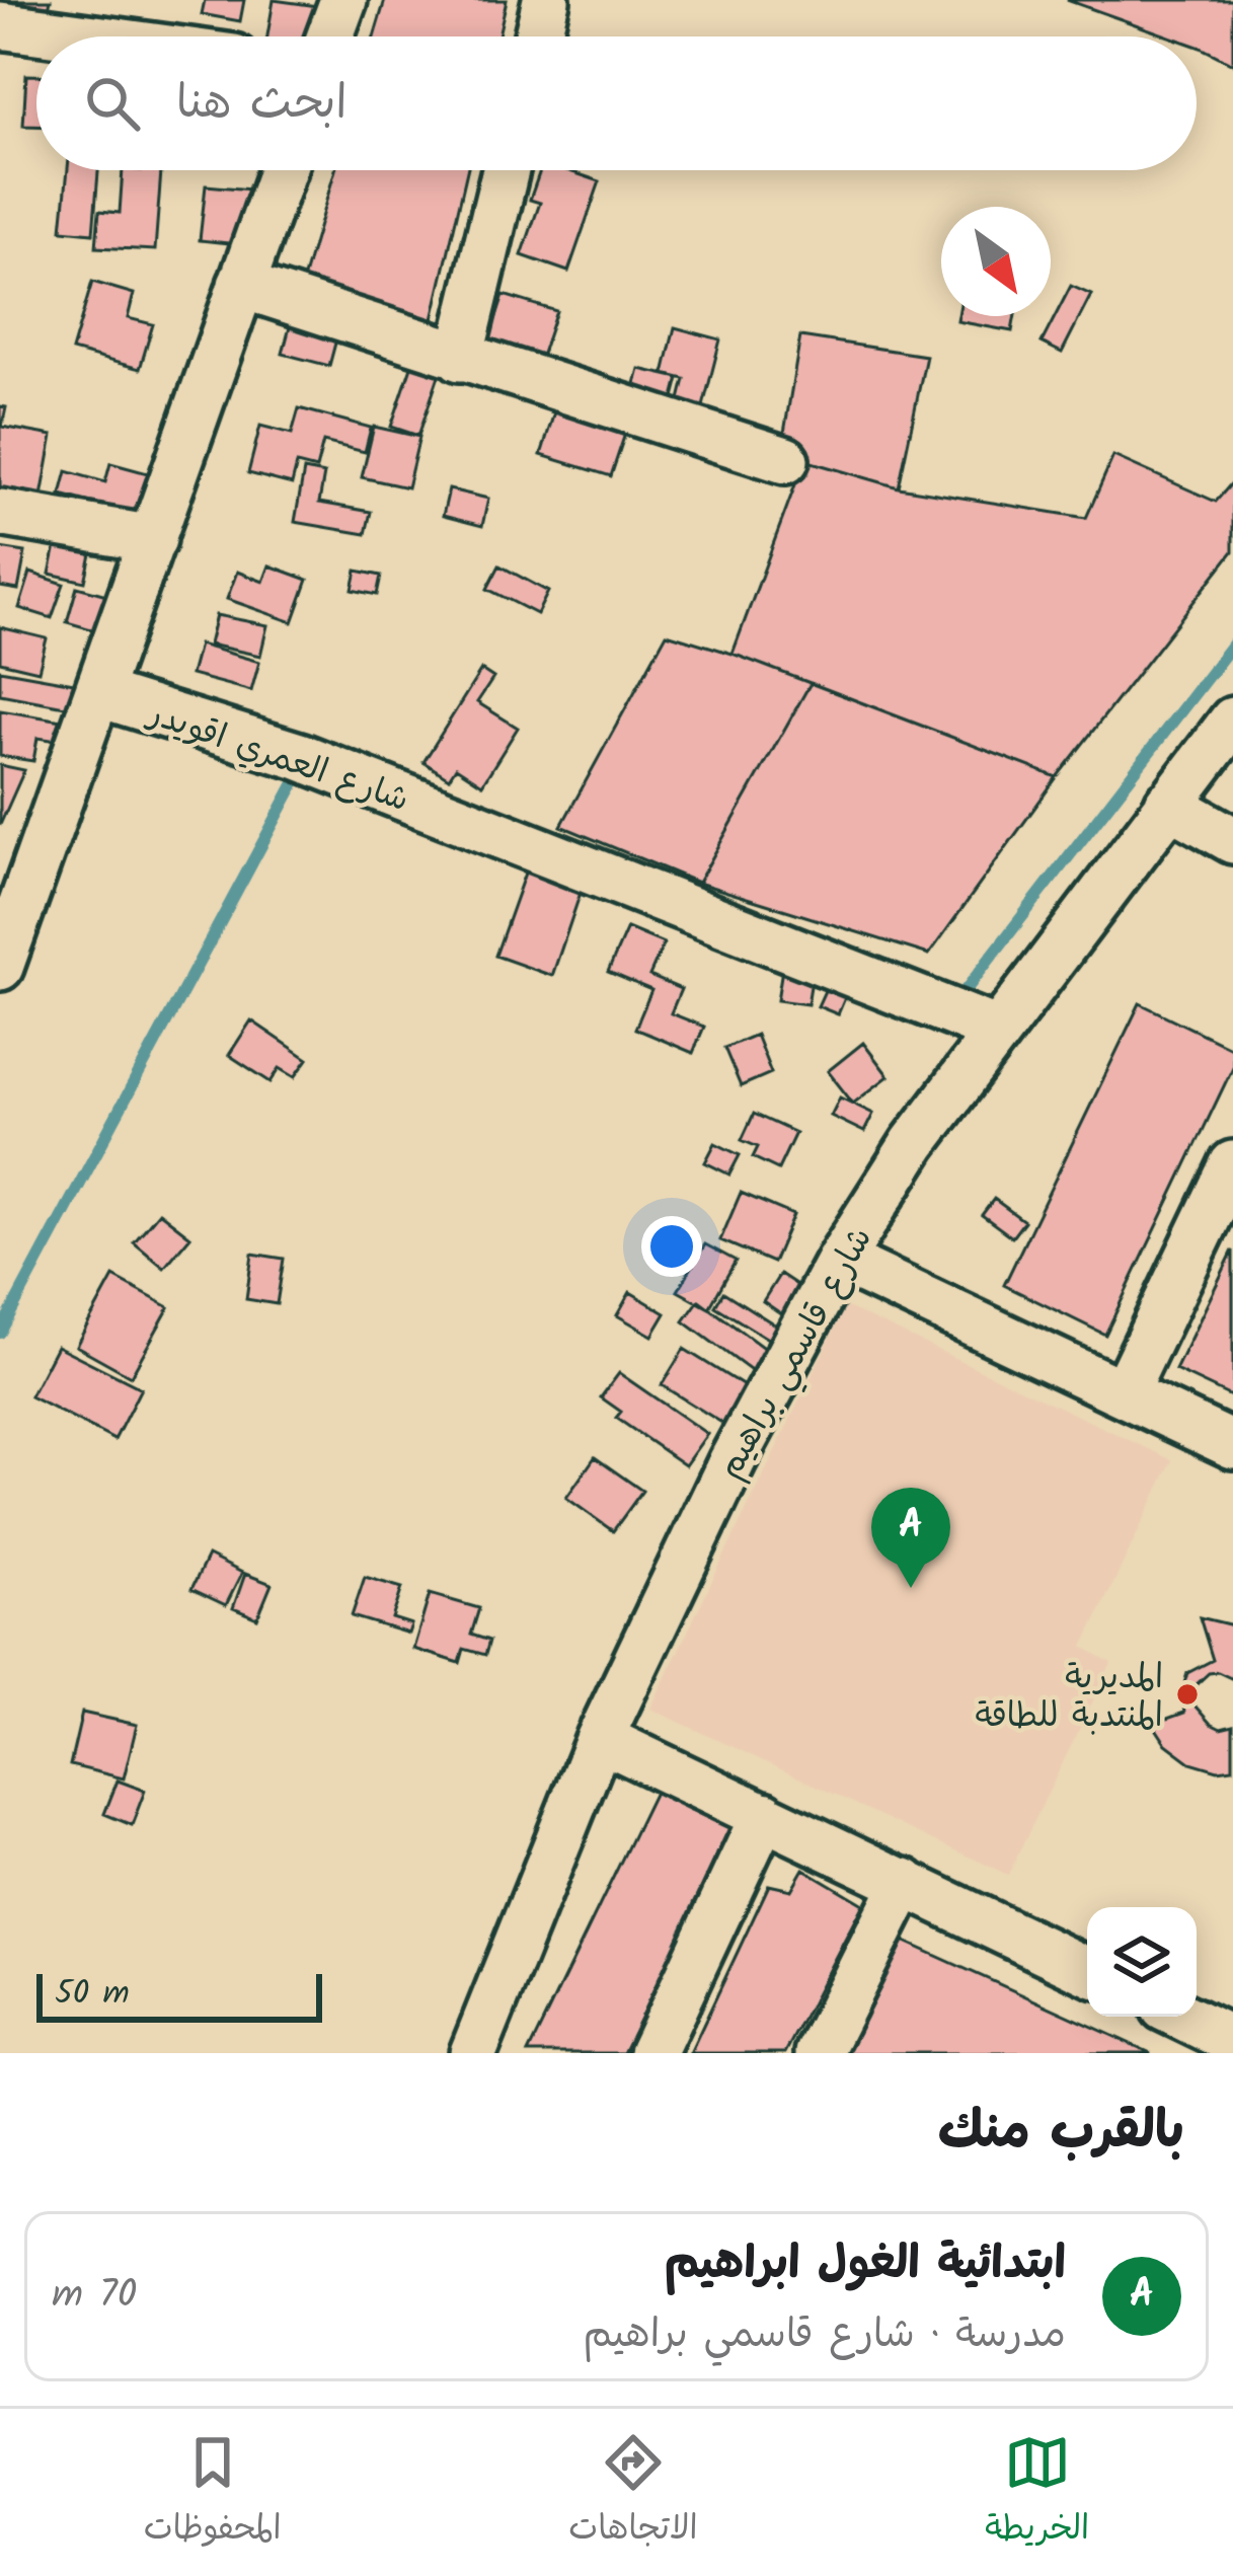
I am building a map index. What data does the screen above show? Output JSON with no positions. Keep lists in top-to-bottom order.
{
  "streets": {
    "street": ["شارع العمري اقويدر", "شارع قاسمي براهيم"]
  },
  "crossings": [
    ["شارع العمري اقويدر", "شارع قاسمي براهيم"]
  ],
  "places": ["المديرية المنتدبة للطاقة"],
  "scale_bar": "50 m",
  "north": "bottom right",
  "page": {
    "search": "ابحث هنا",
    "pins": "A",
    "scale": "50 m",
    "heading": "بالقرب منك",
    "list": [
      {
        "mark": "A",
        "name": "ابتدائية الغول ابراهيم",
        "note": "مدرسة · شارع قاسمي براهيم",
        "value": "70 m"
      }
    ],
    "nav": ["الخريطة", "الاتجاهات", "المحفوظات"]
  }
}
